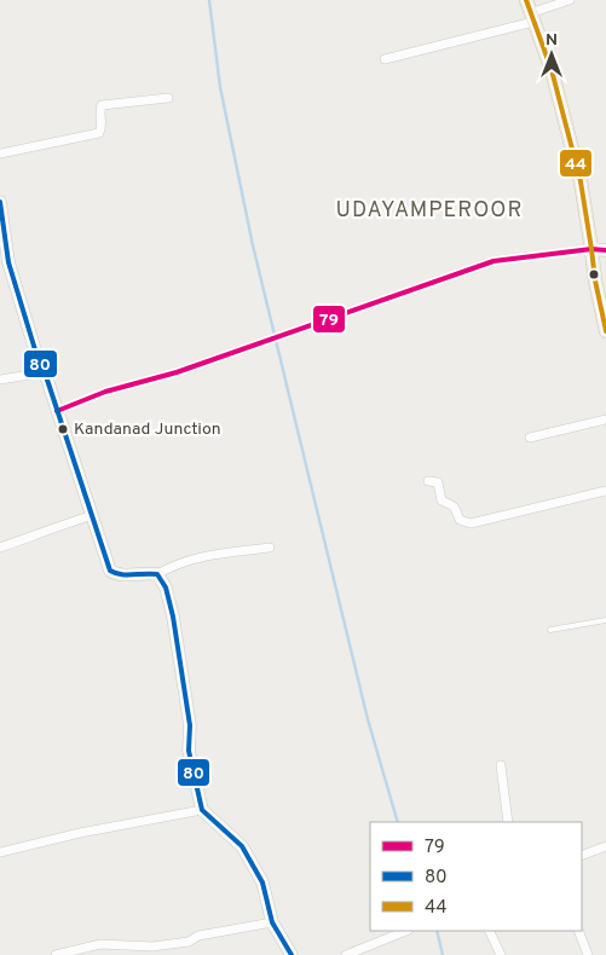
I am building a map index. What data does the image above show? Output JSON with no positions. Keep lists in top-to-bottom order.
{
  "districts": ["UDAYAMPEROOR"],
  "places": ["Kandanad Junction"],
  "lines": ["transit line 44", "transit line 80", "transit line 79"],
  "legend": ["79", "80", "44"],
  "north": "top"
}
